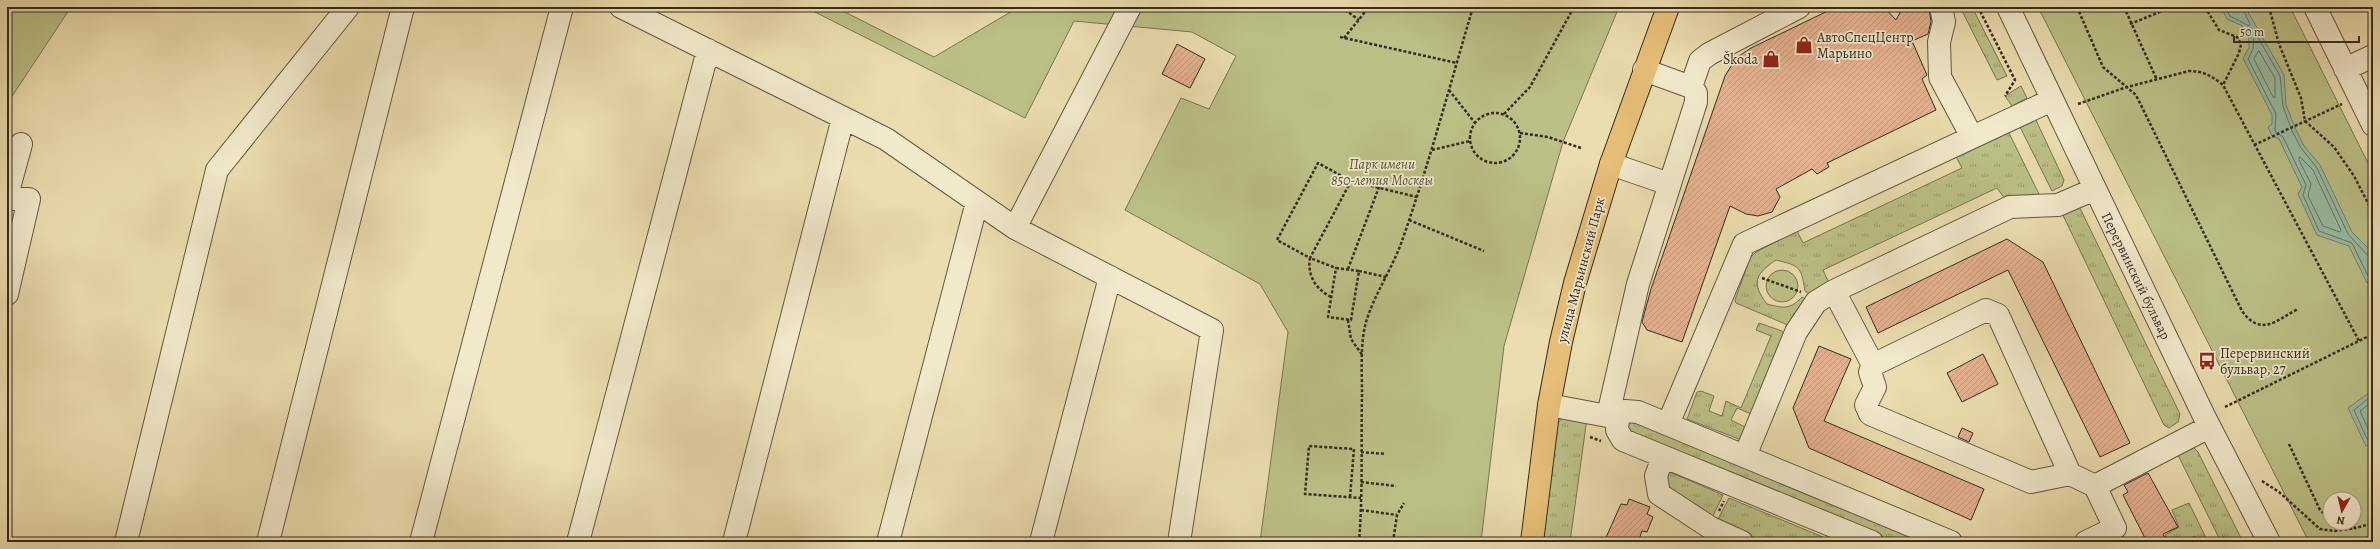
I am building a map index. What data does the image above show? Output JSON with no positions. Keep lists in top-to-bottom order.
{
  "streets": {
    "main road": ["улица Марьинский Парк"],
    "street": ["Перервинский бульвар"]
  },
  "parks": ["Парк имени 850-летия Москвы"],
  "places": {
    "shop": ["АвтоСпецЦентр Марьино", "Škoda"],
    "bus stop": ["Перервинский бульвар, 27"]
  },
  "scale_bar": "50 m",
  "north": "bottom"
}
